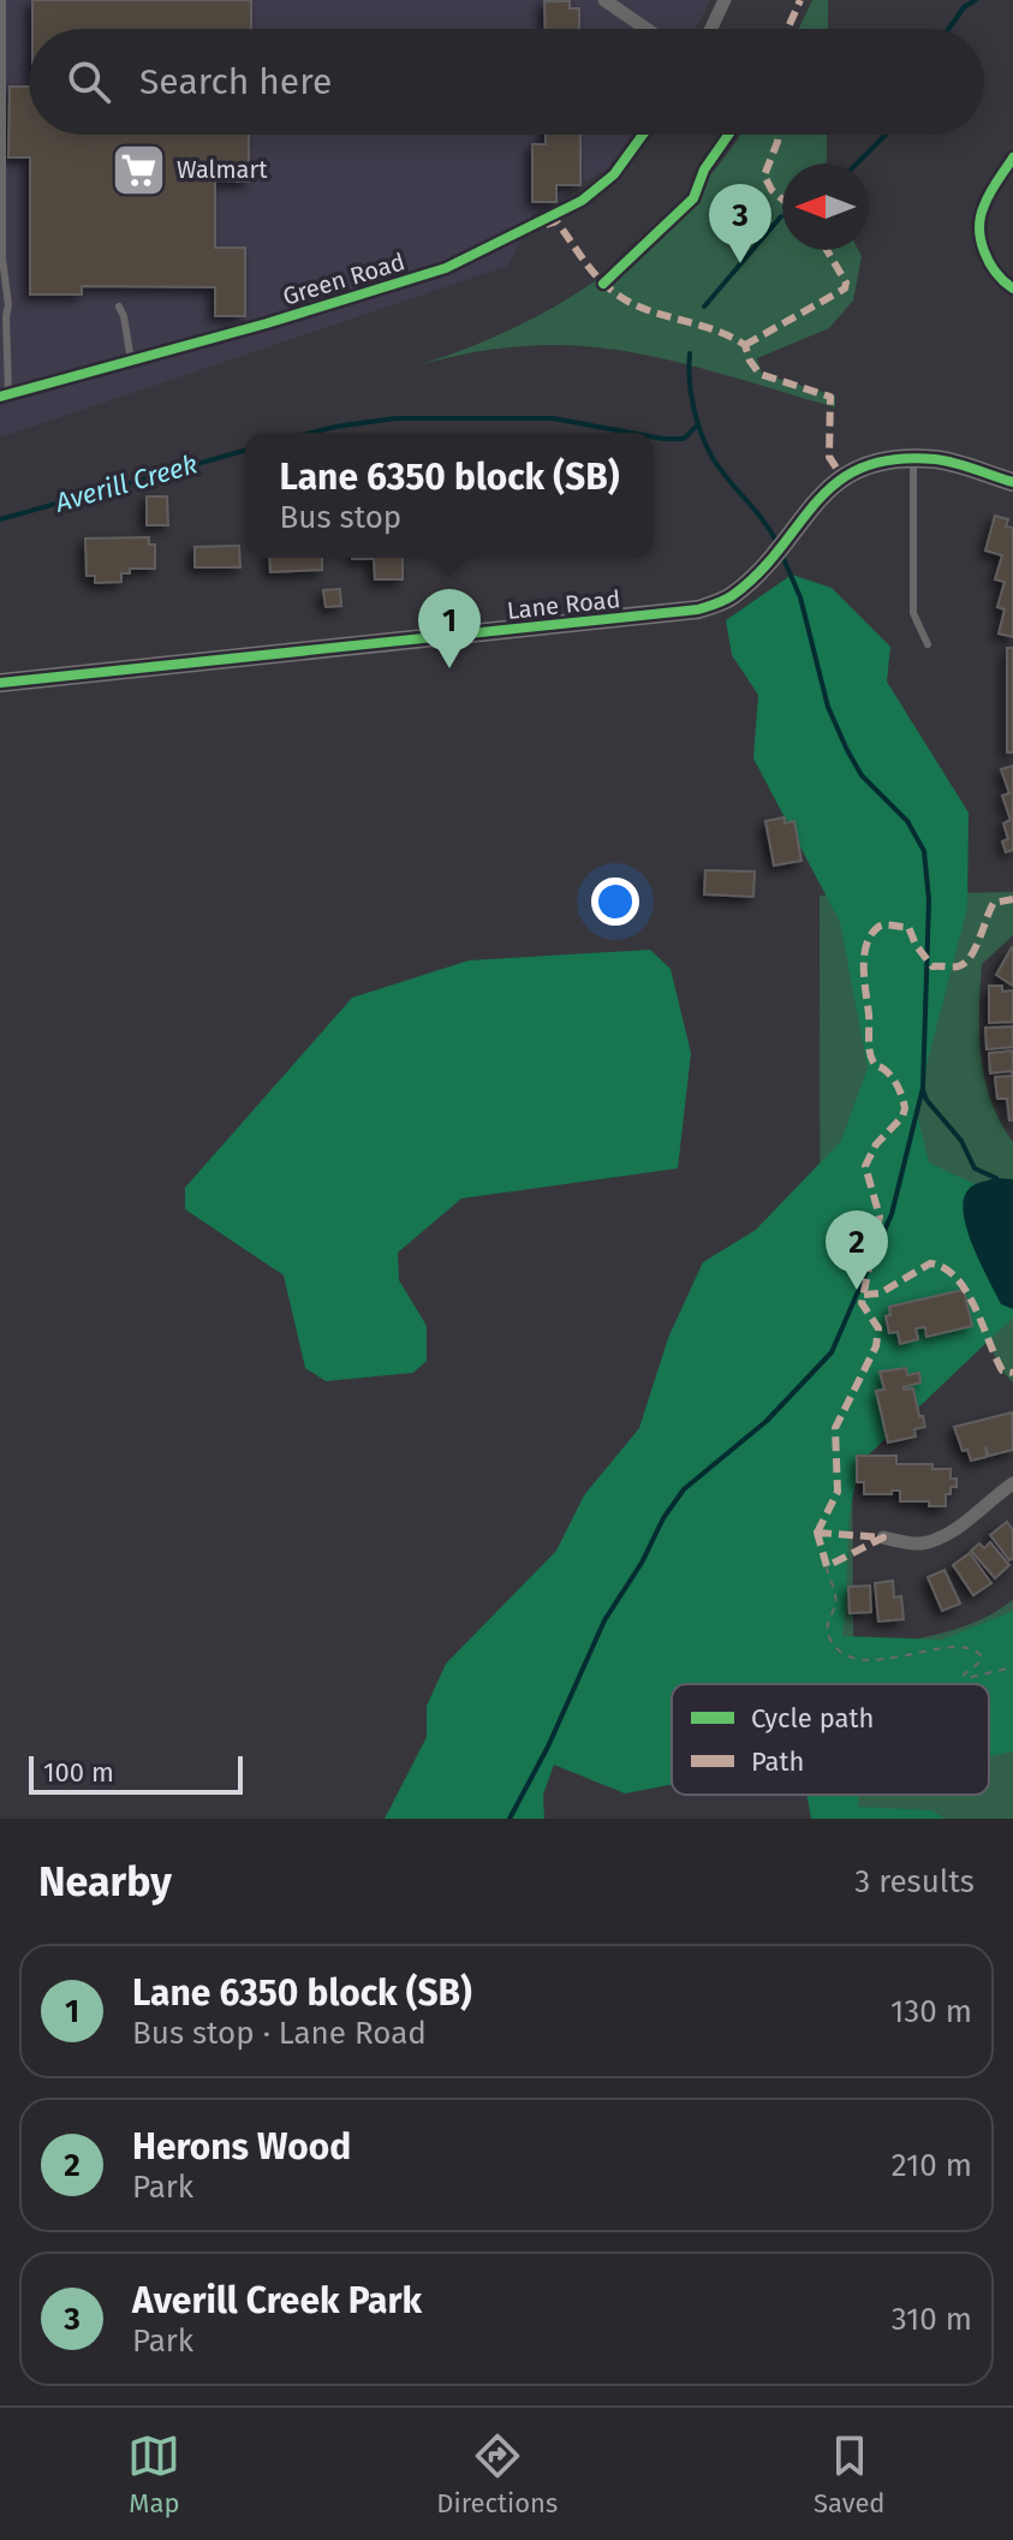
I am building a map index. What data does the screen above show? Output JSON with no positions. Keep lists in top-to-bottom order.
{
  "streets": {
    "street": ["Green Road", "Lane Road"]
  },
  "water": ["Averill Creek"],
  "places": {
    "supermarket": ["Walmart"]
  },
  "legend": ["Cycle path", "Path"],
  "scale_bar": "100 m",
  "north": "left",
  "page": {
    "search": "Search here",
    "pins": ["3", "1", "2"],
    "popup": ["Lane 6350 block (SB)", "Bus stop"],
    "scale": "100 m",
    "heading": ["Nearby", "3 results"],
    "list": [
      {
        "mark": "1",
        "name": "Lane 6350 block (SB)",
        "note": "Bus stop · Lane Road",
        "value": "130 m"
      },
      {
        "mark": "2",
        "name": "Herons Wood",
        "note": "Park",
        "value": "210 m"
      },
      {
        "mark": "3",
        "name": "Averill Creek Park",
        "note": "Park",
        "value": "310 m"
      }
    ],
    "nav": ["Map", "Directions", "Saved"]
  }
}
